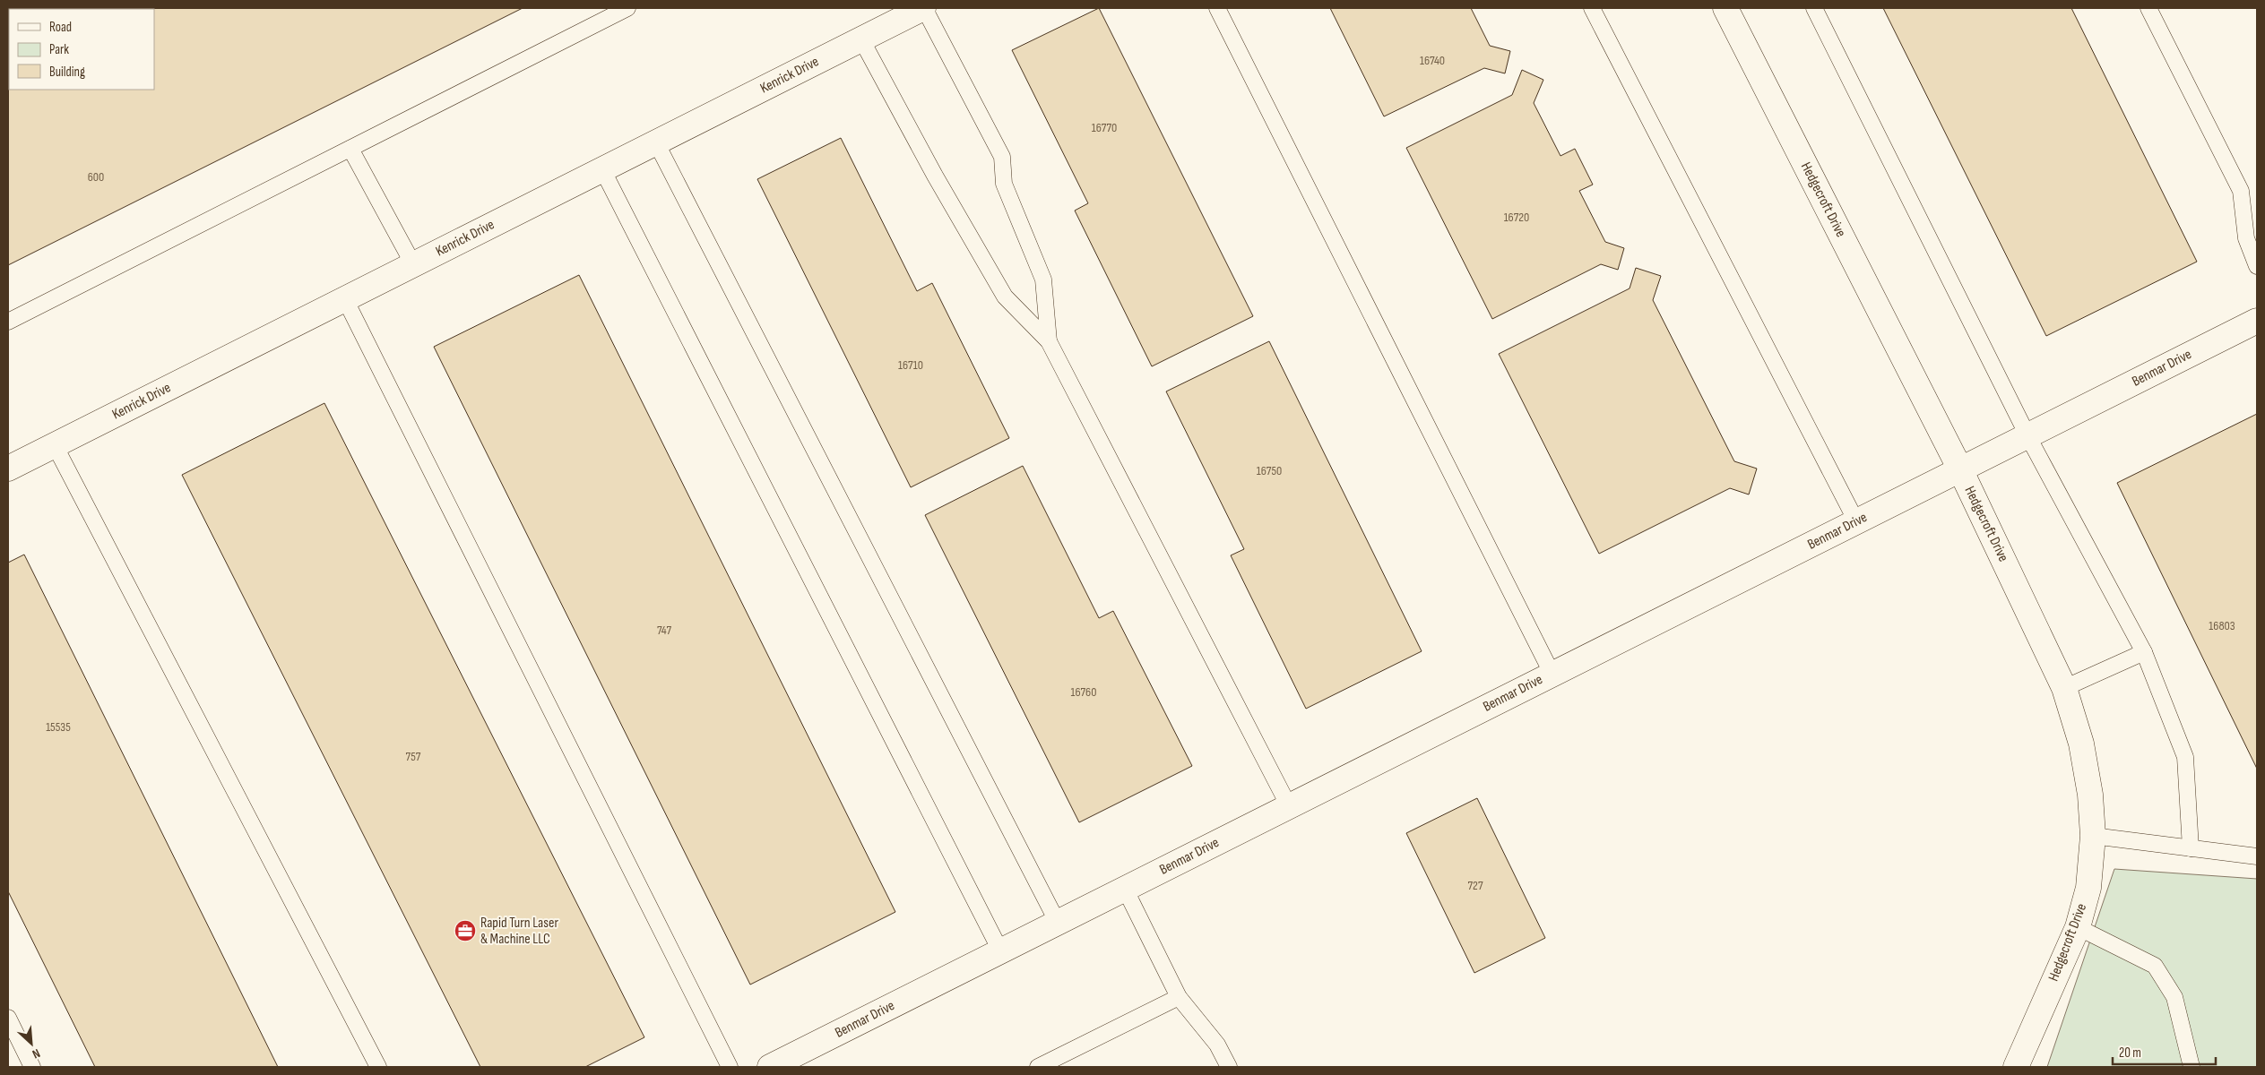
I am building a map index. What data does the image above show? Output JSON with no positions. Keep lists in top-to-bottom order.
{
  "streets": {
    "street": ["Kenrick Drive", "Hedgecroft Drive", "Benmar Drive"]
  },
  "crossings": [
    ["Hedgecroft Drive", "Benmar Drive"]
  ],
  "places": {
    "office": ["Rapid Turn Laser & Machine LLC"]
  },
  "house_numbers": [
    "16740",
    "16770",
    "600",
    "16720",
    "16710",
    "16750",
    "16803",
    "747",
    "16760",
    "15535",
    "757",
    "727"
  ],
  "legend": ["Road", "Park", "Building"],
  "scale_bar": "20 m",
  "north": "bottom right"
}
